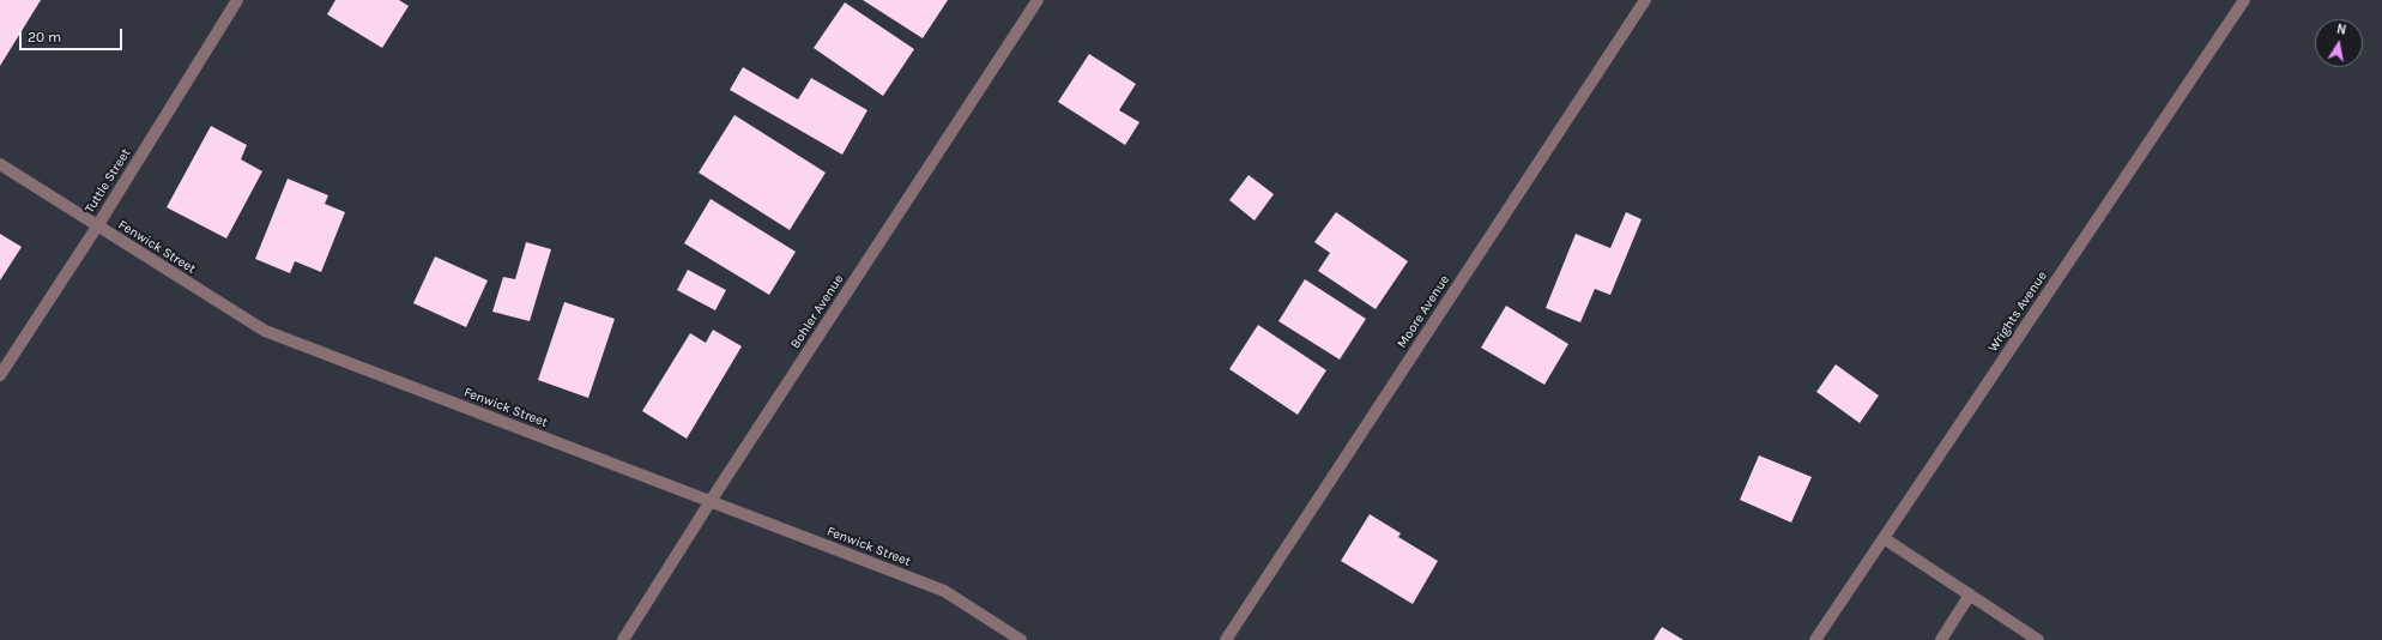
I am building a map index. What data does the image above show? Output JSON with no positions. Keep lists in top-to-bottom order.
{
  "streets": {
    "street": [
      "Tuttle Street",
      "Fenwick Street",
      "Bohler Avenue",
      "Moore Avenue",
      "Wrights Avenue"
    ]
  },
  "crossings": [
    ["Tuttle Street", "Fenwick Street"],
    ["Fenwick Street", "Bohler Avenue"]
  ],
  "scale_bar": "20 m",
  "north": "top"
}
